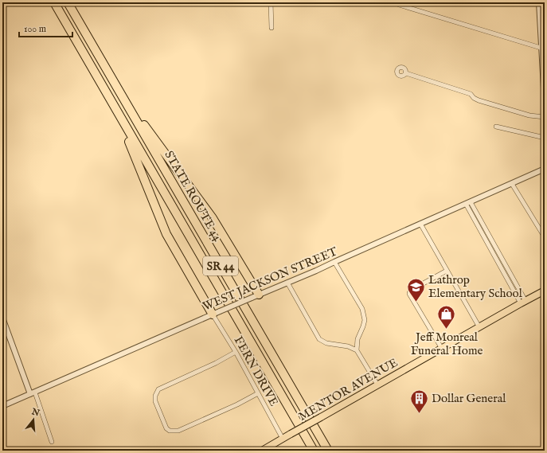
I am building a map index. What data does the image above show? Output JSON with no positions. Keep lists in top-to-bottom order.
{
  "streets": {
    "highway": ["STATE ROUTE 44", "SR 44"],
    "main road": ["MENTOR AVENUE"],
    "street": ["WEST JACKSON STREET", "FERN DRIVE"]
  },
  "crossings": [
    ["WEST JACKSON STREET", "FERN DRIVE"],
    ["FERN DRIVE", "MENTOR AVENUE"]
  ],
  "places": {
    "school or university": ["Lathrop Elementary School"],
    "shop": ["Jeff Monreal Funeral Home"],
    "building": ["Dollar General"]
  },
  "scale_bar": "100 m",
  "north": "top"
}
